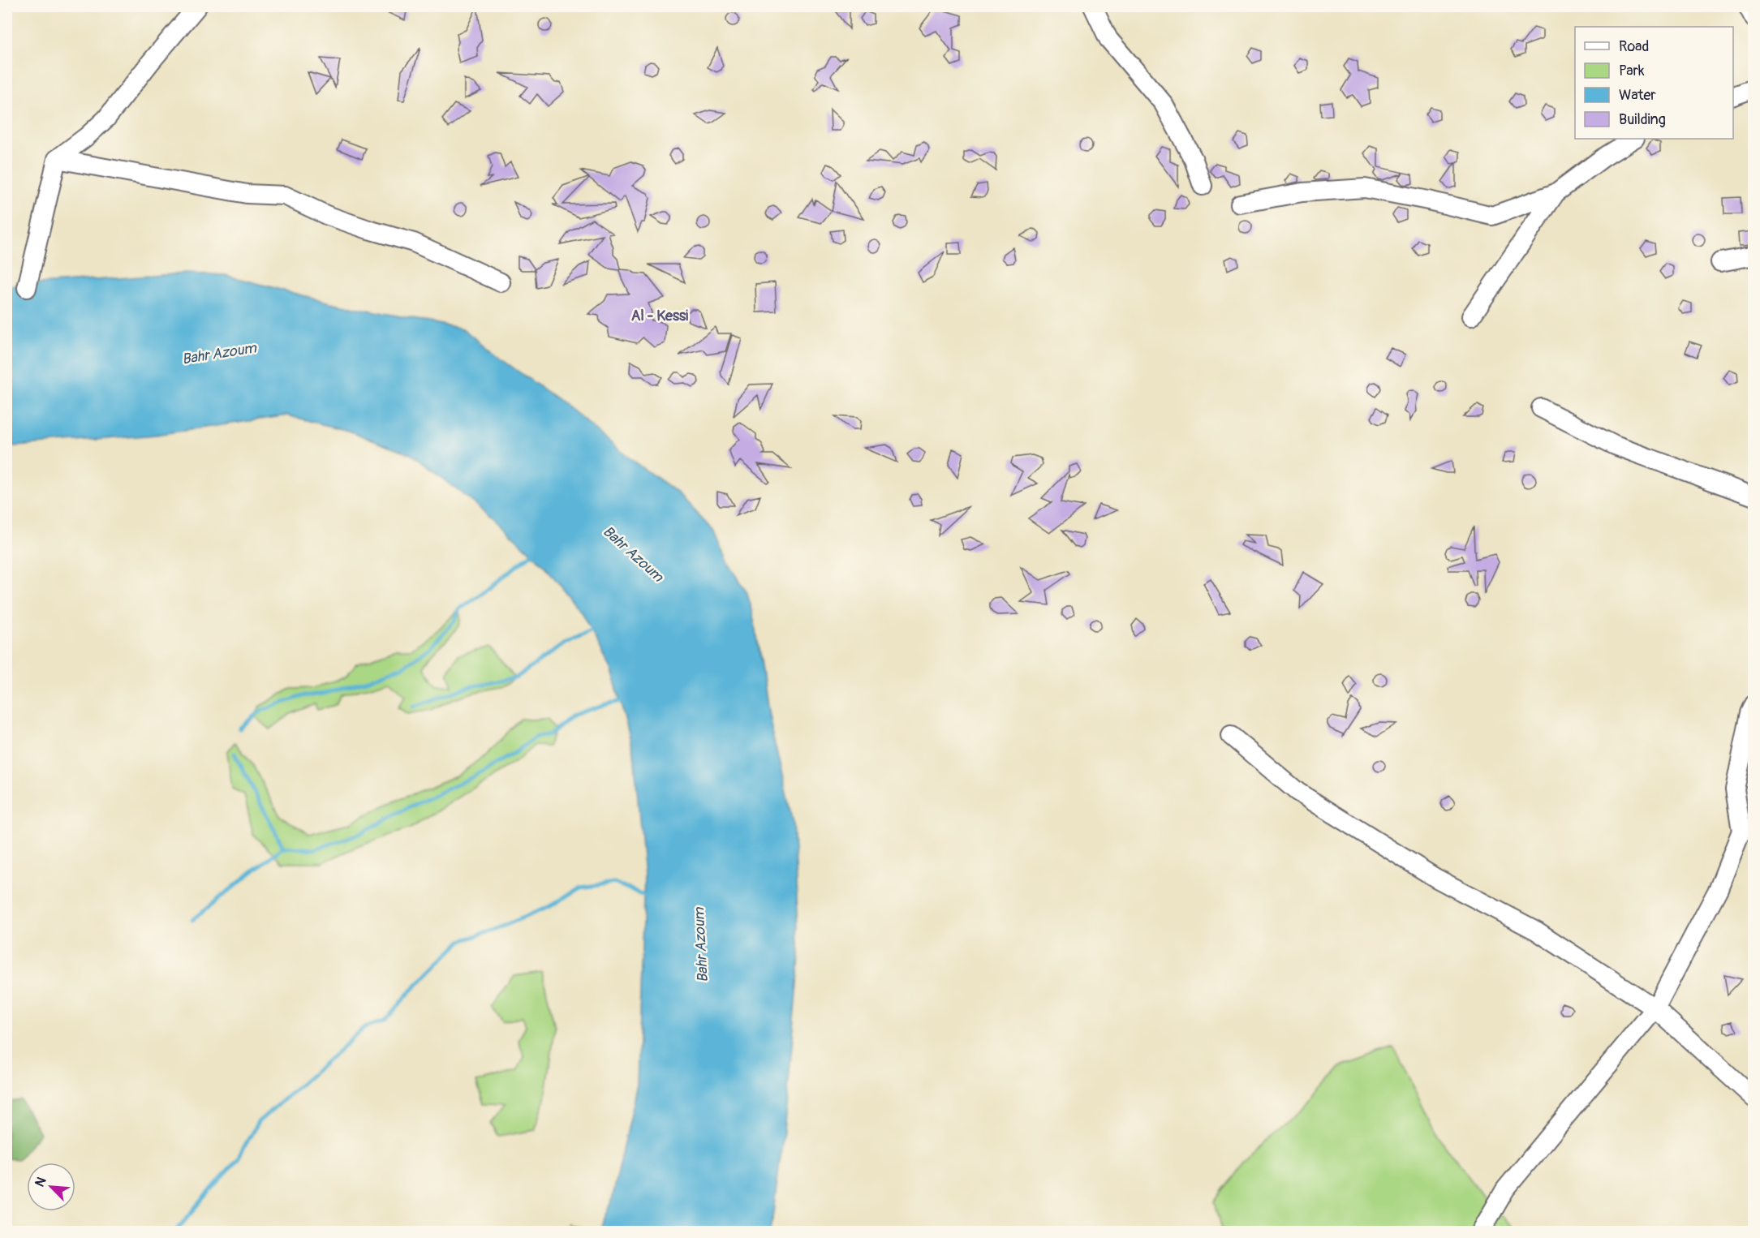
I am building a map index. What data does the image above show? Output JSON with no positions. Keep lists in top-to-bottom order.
{
  "districts": ["Al - Kessi"],
  "water": ["Bahr Azoum"],
  "legend": [
    "Road",
    "Park",
    "Water",
    "Building"
  ],
  "north": "top left"
}
